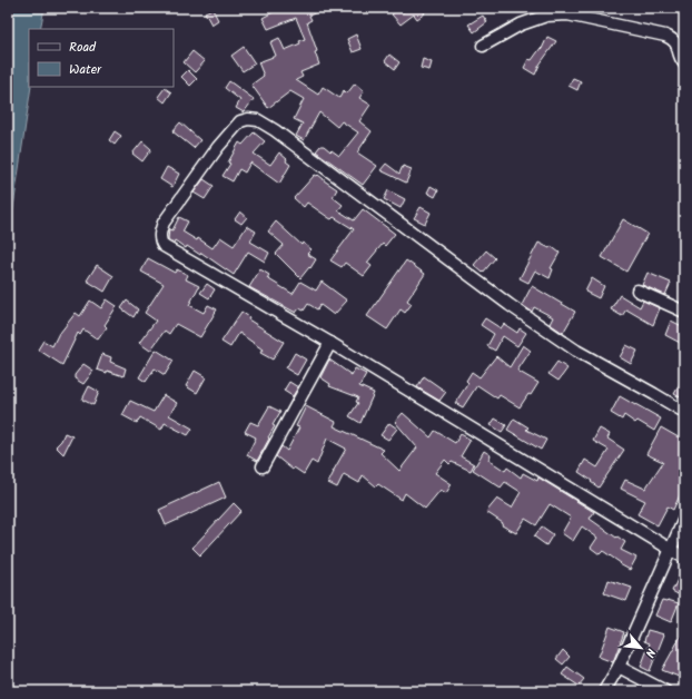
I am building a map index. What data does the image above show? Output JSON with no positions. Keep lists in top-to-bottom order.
{
  "legend": ["Road", "Water"],
  "north": "bottom right"
}
